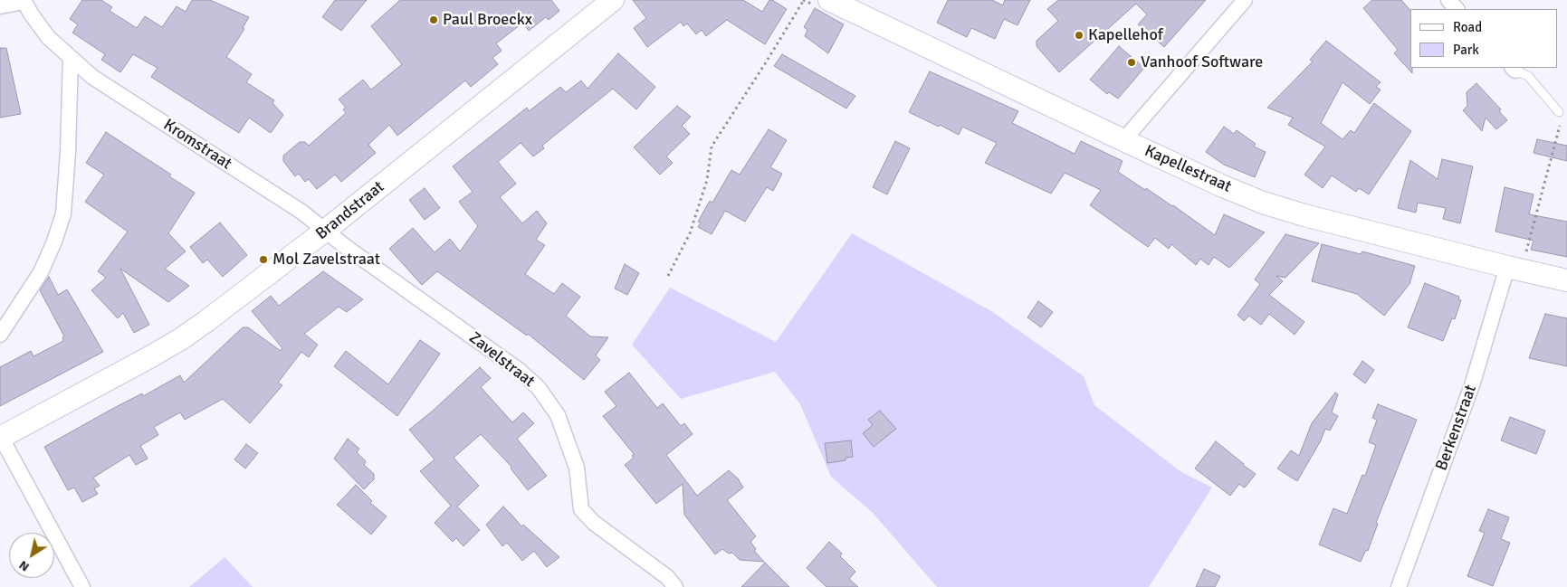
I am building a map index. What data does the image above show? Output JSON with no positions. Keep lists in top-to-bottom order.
{
  "streets": {
    "street": [
      "Kromstraat",
      "Kapellestraat",
      "Brandstraat",
      "Zavelstraat",
      "Berkenstraat"
    ]
  },
  "crossings": [
    ["Kromstraat", "Brandstraat"],
    ["Kromstraat", "Zavelstraat"],
    ["Kapellestraat", "Berkenstraat"],
    ["Brandstraat", "Zavelstraat"]
  ],
  "places": [
    "Paul Broeckx",
    "Kapellehof",
    "Vanhoof Software",
    "Mol Zavelstraat"
  ],
  "legend": ["Road", "Park"],
  "north": "bottom left"
}
